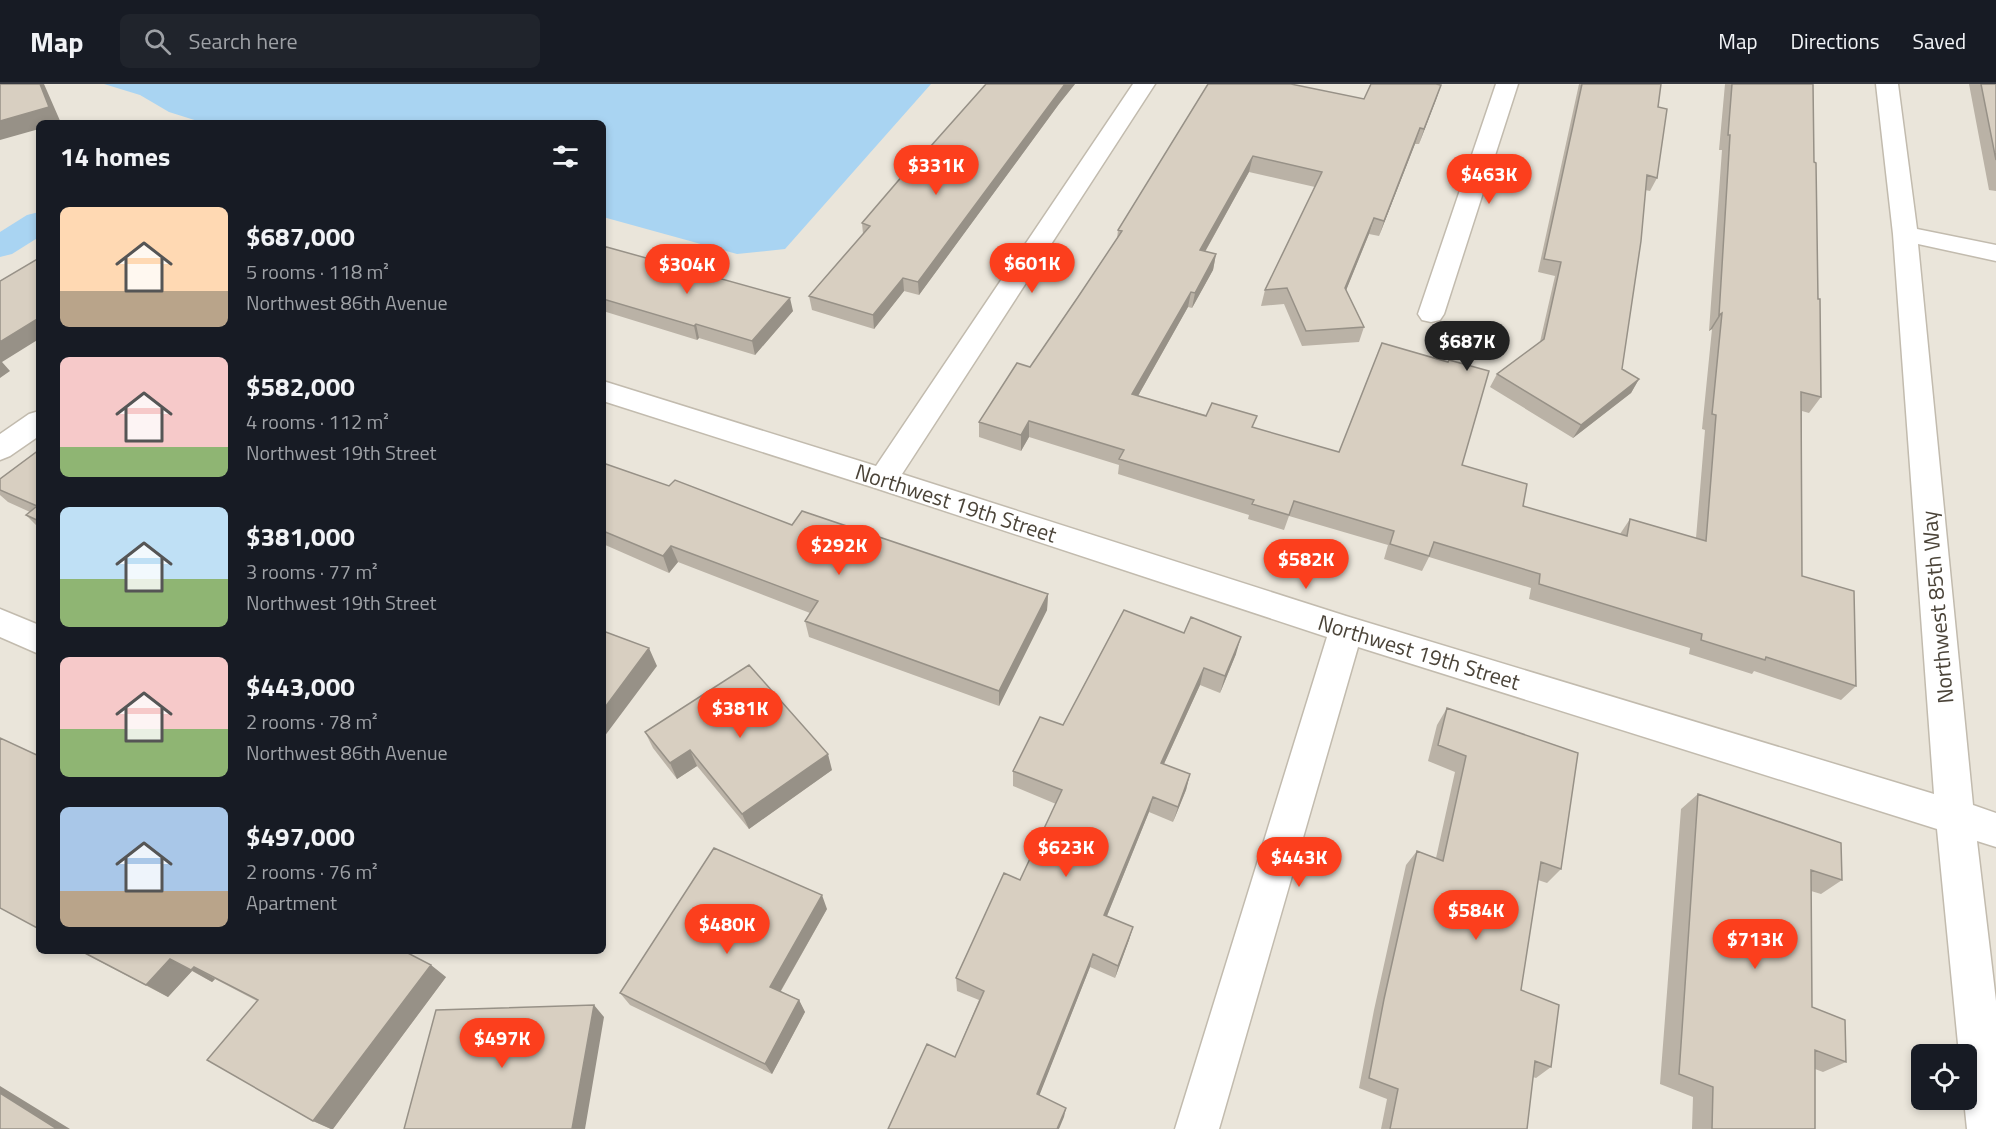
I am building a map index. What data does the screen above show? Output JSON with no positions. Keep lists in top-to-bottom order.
{
  "streets": {
    "street": ["Northwest 19th Street", "Northwest 85th Way"]
  },
  "crossings": [
    ["Northwest 19th Street", "Northwest 85th Way"]
  ],
  "page": {
    "header": "Map",
    "search": "Search here",
    "nav": ["Map", "Directions", "Saved"],
    "heading": "14 homes",
    "price": [
      "$331K",
      "$463K",
      "$601K",
      "$304K",
      "$687K",
      "$292K",
      "$582K",
      "$381K",
      "$623K",
      "$443K",
      "$584K",
      "$480K",
      "$713K",
      "$497K"
    ],
    "list": [
      {
        "name": "$687,000",
        "note": "5 rooms · 118 m² · Northwest 86th Avenue"
      },
      {
        "name": "$582,000",
        "note": "4 rooms · 112 m² · Northwest 19th Street"
      },
      {
        "name": "$381,000",
        "note": "3 rooms · 77 m² · Northwest 19th Street"
      },
      {
        "name": "$443,000",
        "note": "2 rooms · 78 m² · Northwest 86th Avenue"
      },
      {
        "name": "$497,000",
        "note": "2 rooms · 76 m² · Apartment"
      }
    ]
  }
}
